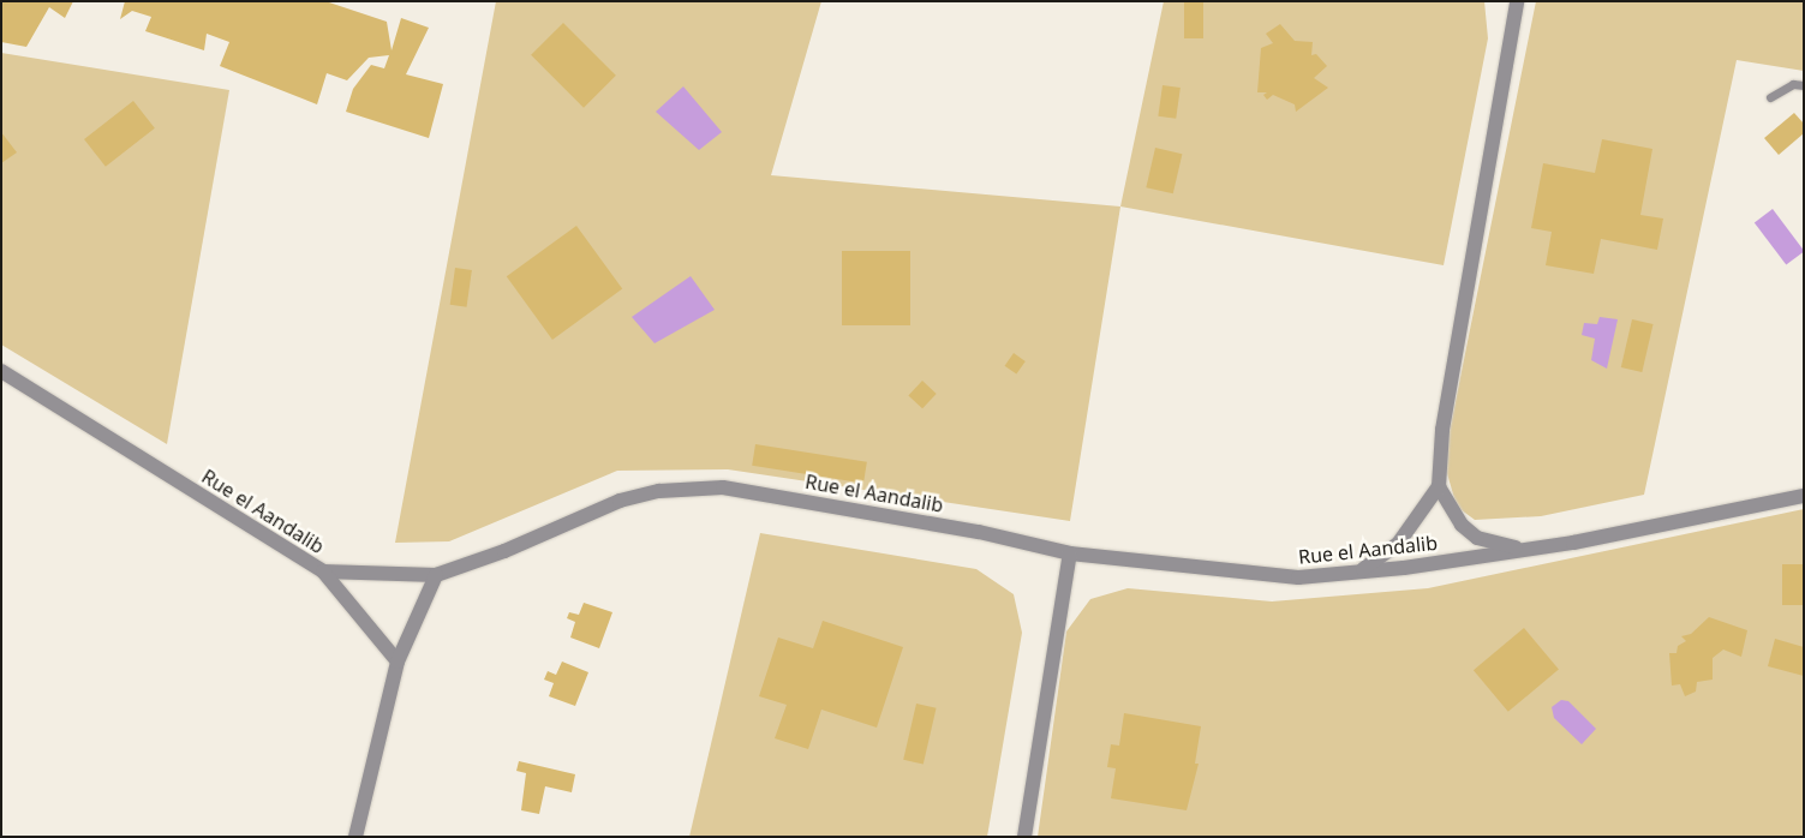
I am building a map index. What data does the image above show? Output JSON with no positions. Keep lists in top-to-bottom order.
{
  "streets": {
    "street": ["Rue el Aandalib"]
  }
}
